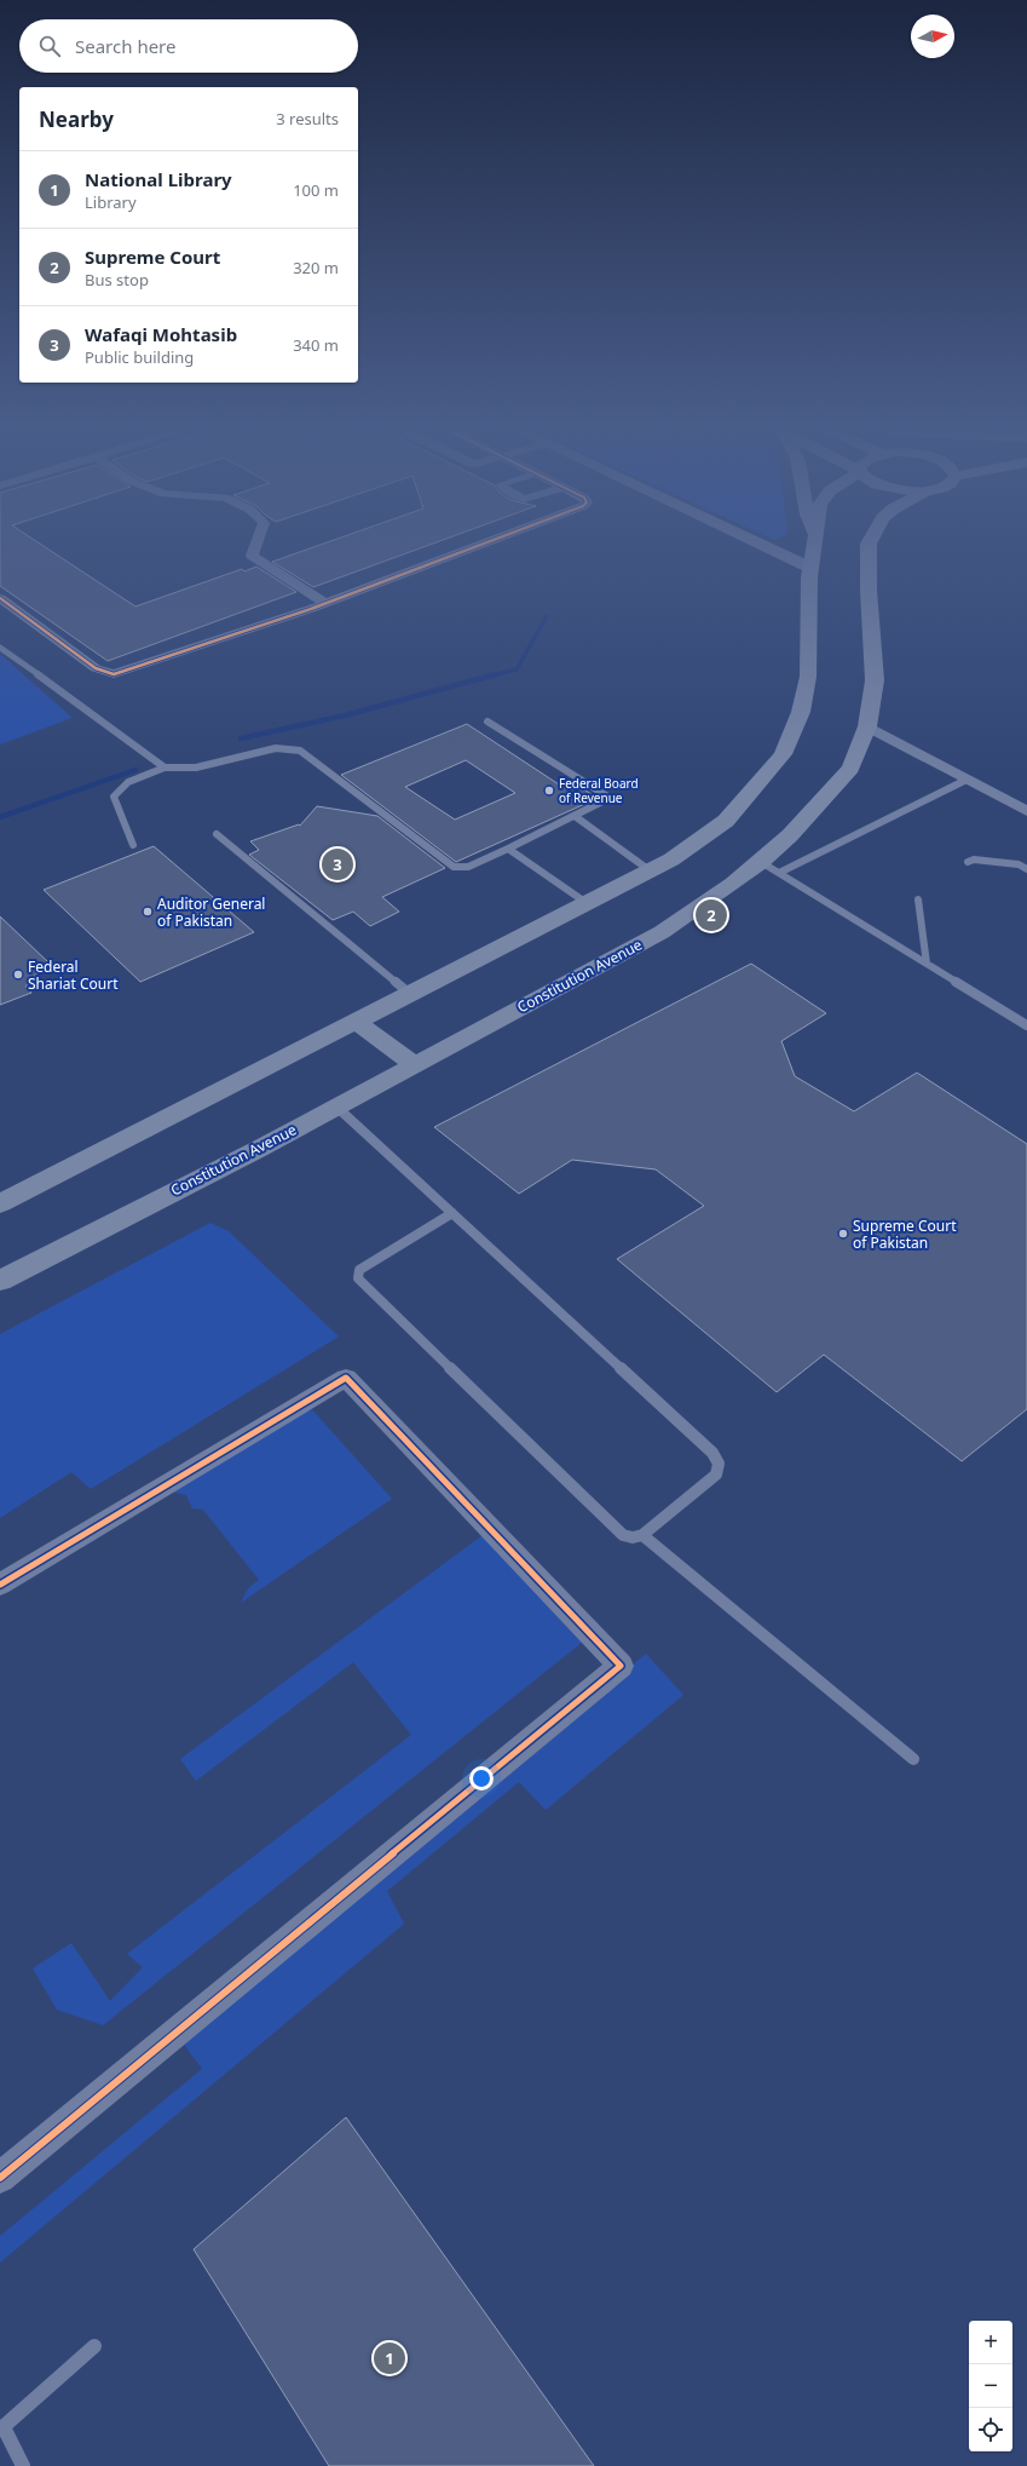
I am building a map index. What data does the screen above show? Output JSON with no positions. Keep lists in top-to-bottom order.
{
  "streets": {
    "main road": ["Constitution Avenue"]
  },
  "places": [
    "Federal Board of Revenue",
    "Auditor General of Pakistan",
    "Federal Shariat Court",
    "Supreme Court of Pakistan"
  ],
  "north": "right",
  "page": {
    "search": "Search here",
    "heading": ["Nearby", "3 results"],
    "list": [
      {
        "mark": "1",
        "name": "National Library",
        "note": "Library",
        "value": "100 m"
      },
      {
        "mark": "2",
        "name": "Supreme Court",
        "note": "Bus stop",
        "value": "320 m"
      },
      {
        "mark": "3",
        "name": "Wafaqi Mohtasib",
        "note": "Public building",
        "value": "340 m"
      }
    ],
    "pins": ["3", "2", "1"],
    "map_buttons": ["+", "−"]
  }
}
